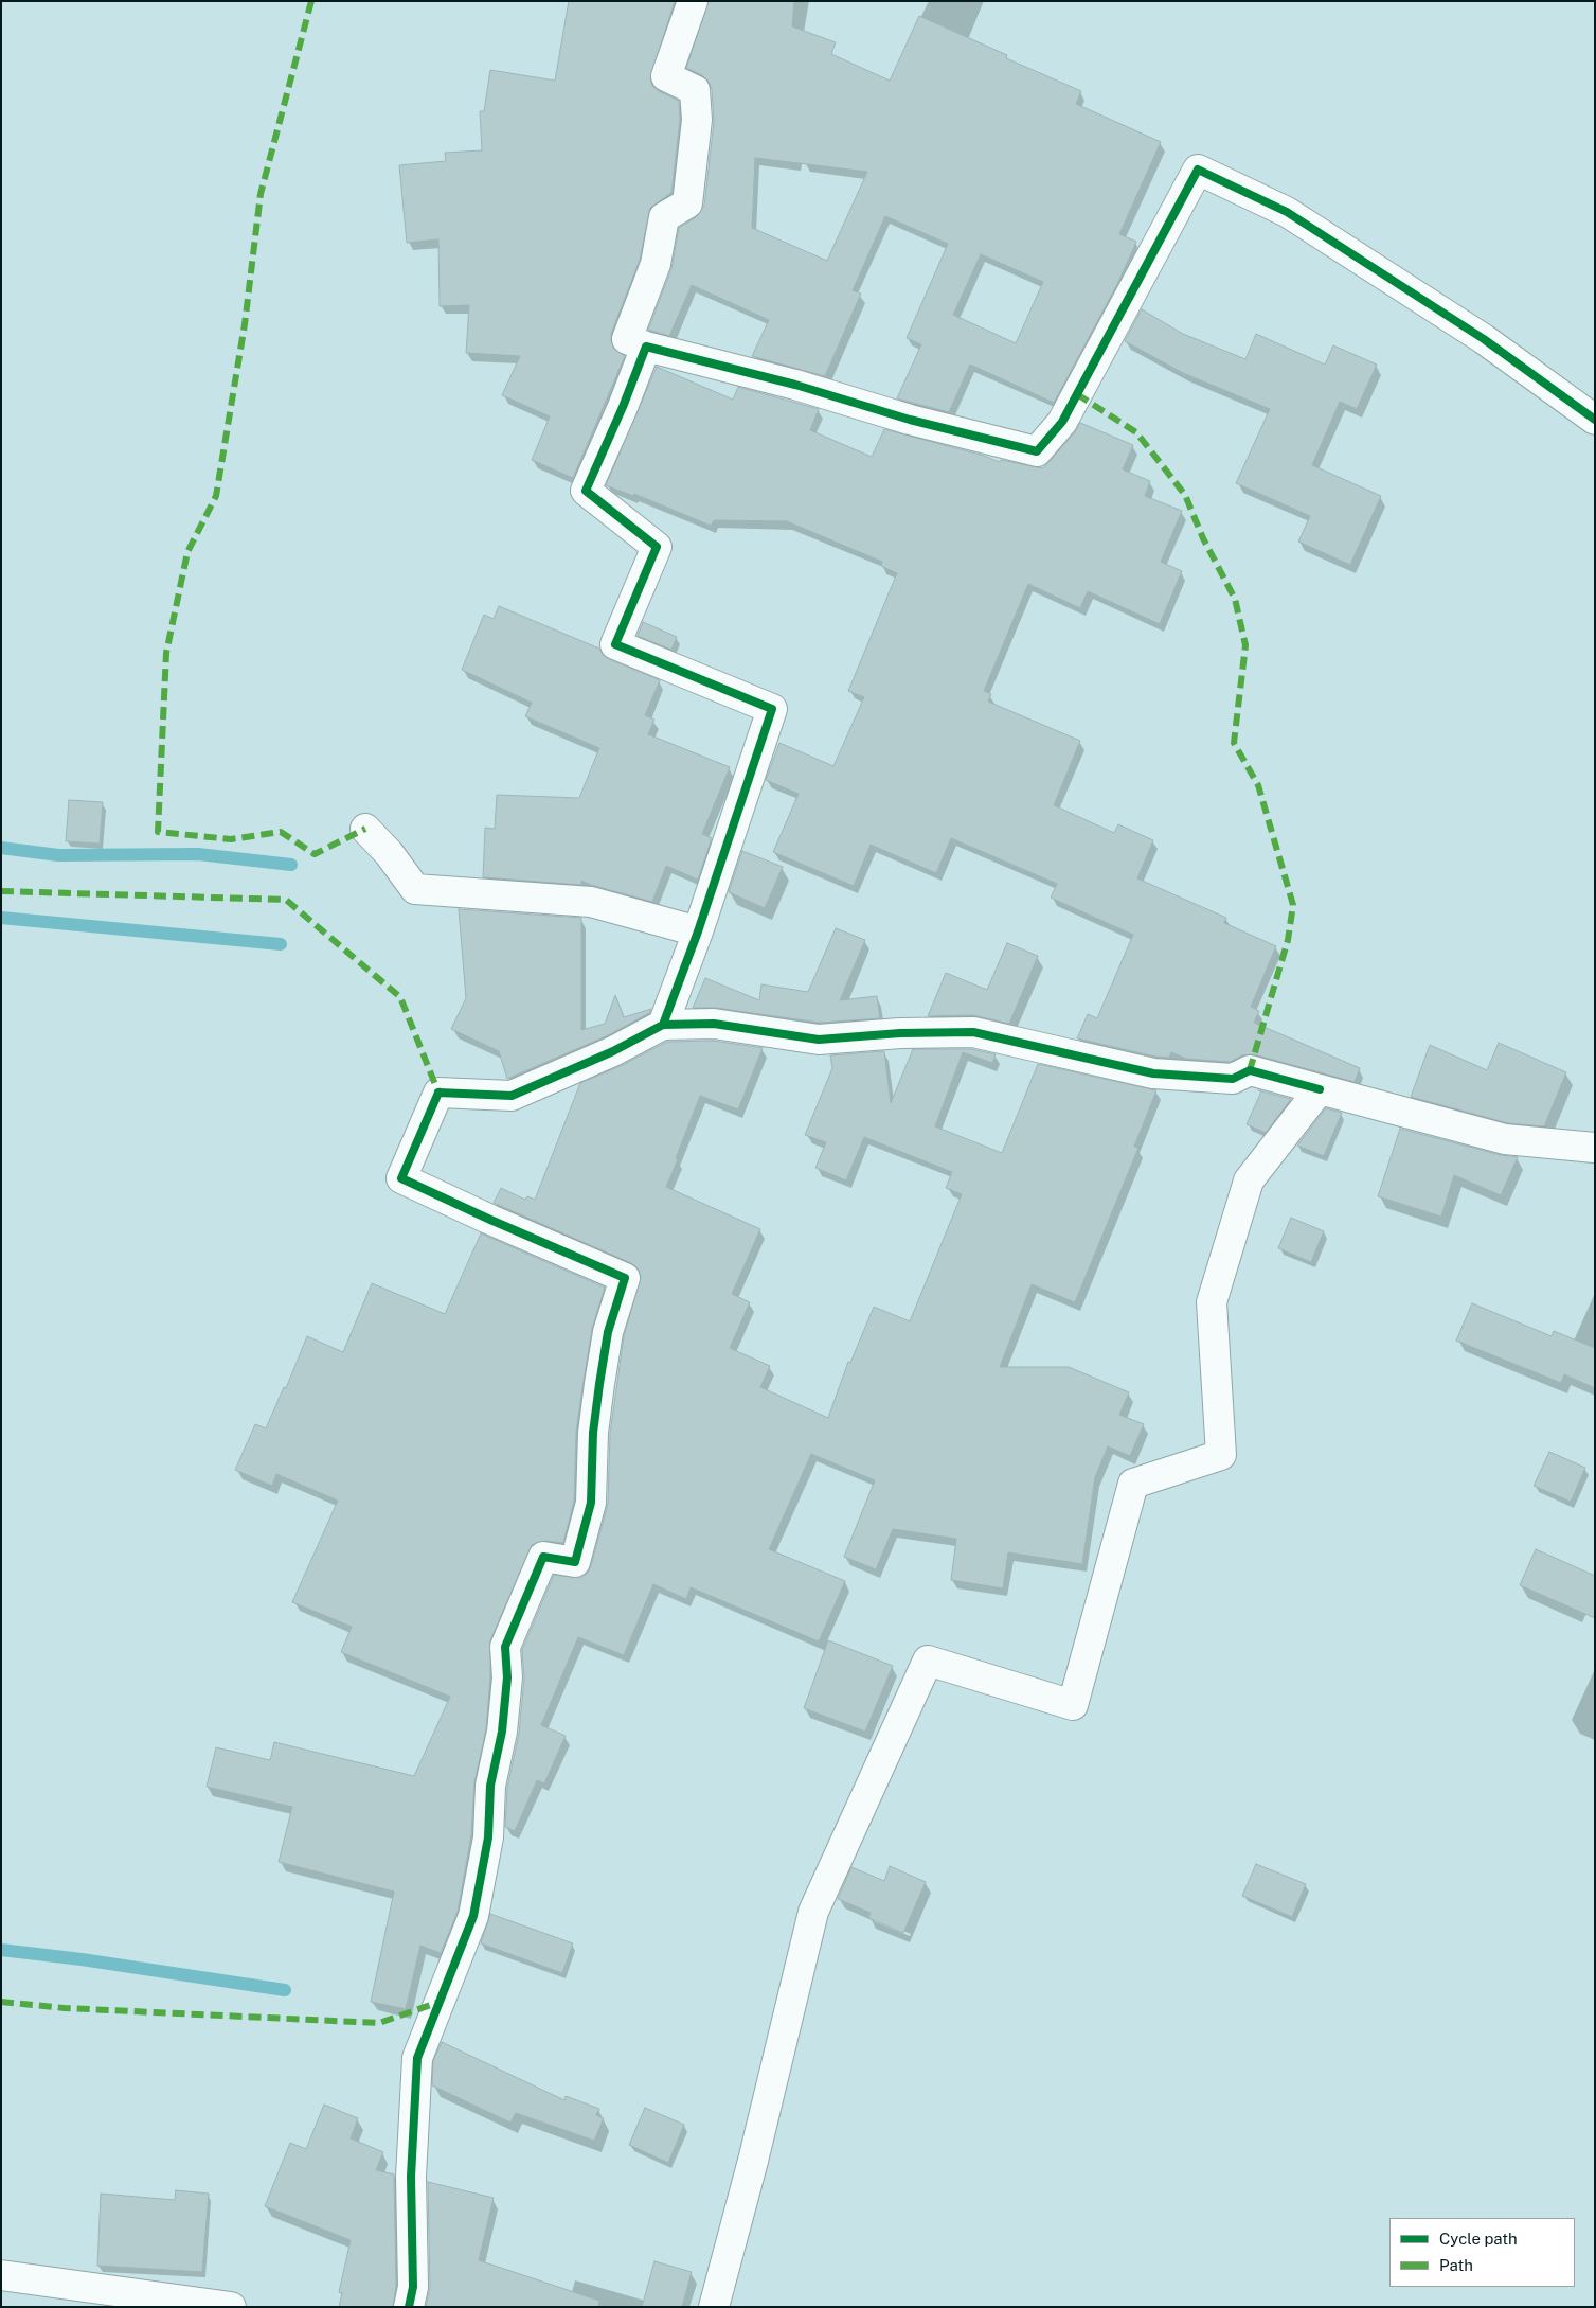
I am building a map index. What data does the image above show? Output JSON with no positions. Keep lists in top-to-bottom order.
{
  "legend": ["Cycle path", "Path"]
}
